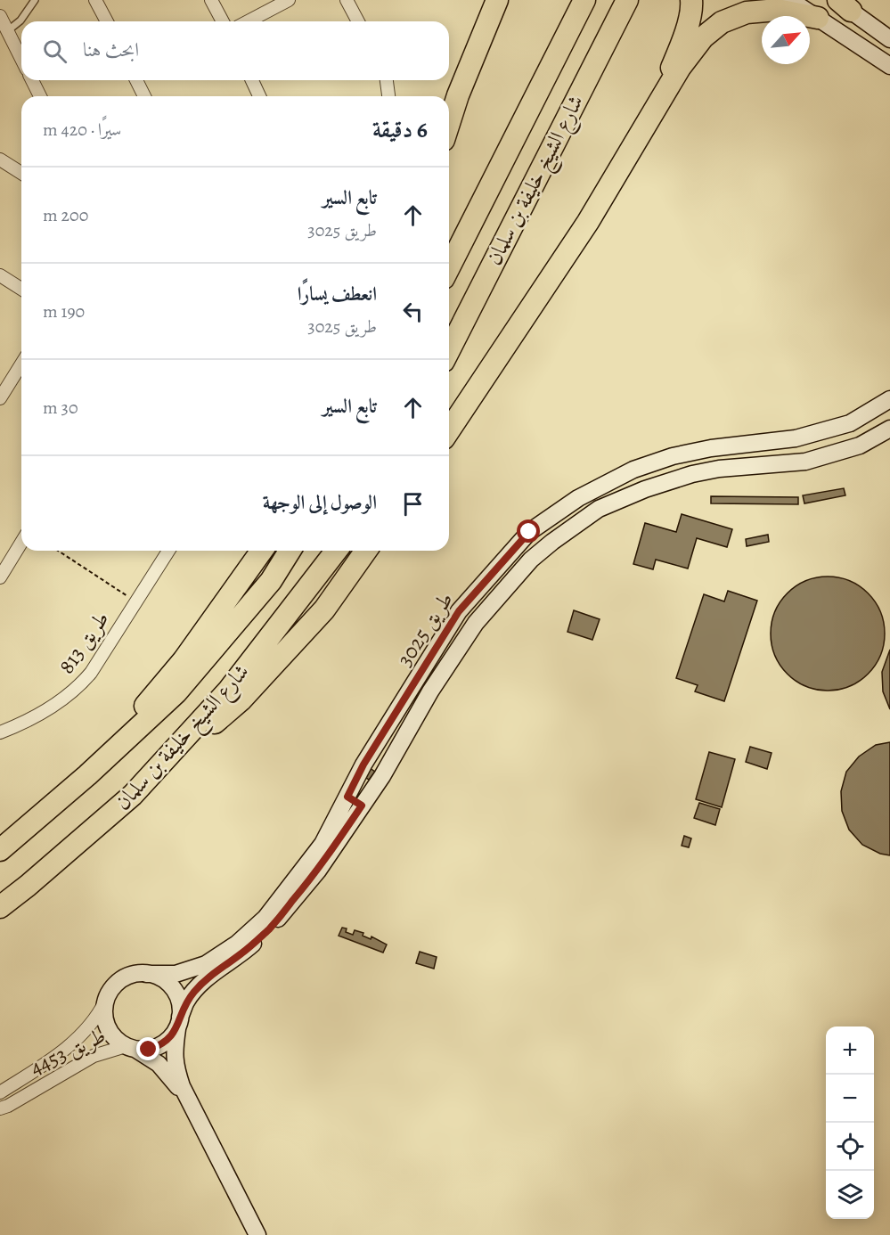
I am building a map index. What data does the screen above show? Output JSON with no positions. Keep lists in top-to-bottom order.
{
  "streets": {
    "highway": ["شارع الشيخ خليفة بن سلمان"],
    "street": ["طريق 3025", "طريق 813", "طريق 4453"]
  },
  "crossings": [
    ["طريق 3025", "طريق 4453"]
  ],
  "north": "top right",
  "page": {
    "search": "ابحث هنا",
    "heading": ["6 دقيقة", "سيرًا · 420 m"],
    "list": [
      ["تابع السير", "طريق 3025", "200 m"],
      ["انعطف يسارًا", "طريق 3025", "190 m"],
      ["تابع السير", "30 m"],
      "الوصول إلى الوجهة"
    ],
    "map_buttons": ["+", "−"]
  }
}
